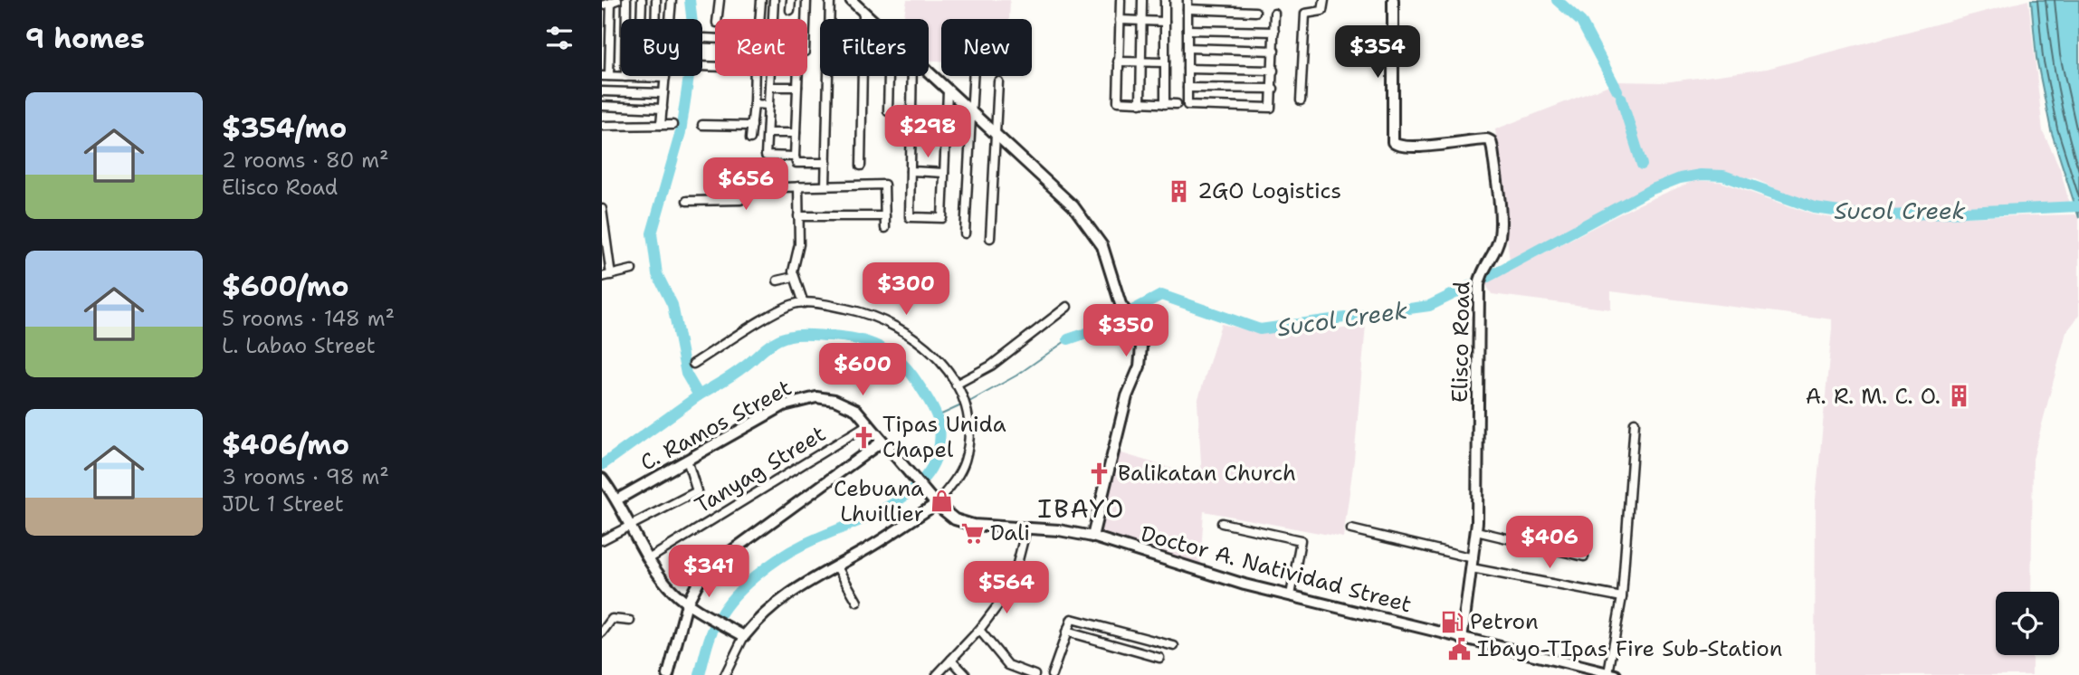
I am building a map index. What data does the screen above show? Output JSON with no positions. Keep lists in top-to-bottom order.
{
  "streets": {
    "main road": ["Elisco Road", "C. Ramos Street", "Doctor A. Natividad Street"],
    "street": ["Tanyag Street"]
  },
  "crossings": [
    ["Elisco Road", "Doctor A. Natividad Street"],
    ["C. Ramos Street", "Doctor A. Natividad Street"],
    ["Tanyag Street", "Doctor A. Natividad Street"]
  ],
  "districts": ["IBAYO"],
  "water": ["Sucol Creek"],
  "places": {
    "building": ["2GO Logistics", "A. R. M. C. O."],
    "church": ["Tipas Unida Chapel", "Balikatan Church"],
    "shop": ["Cebuana Lhuillier"],
    "supermarket": ["Dali"],
    "fuel station": ["Petron"],
    "public building": ["Ibayo-TIpas Fire Sub-Station"]
  },
  "page": {
    "heading": "9 homes",
    "chip": [
      "Buy",
      "Rent",
      "Filters",
      "New"
    ],
    "price": [
      "$354",
      "$298",
      "$656",
      "$300",
      "$350",
      "$600",
      "$406",
      "$341",
      "$564"
    ],
    "list": [
      {
        "name": "$354/mo",
        "note": "2 rooms · 80 m² · Elisco Road"
      },
      {
        "name": "$600/mo",
        "note": "5 rooms · 148 m² · L. Labao Street"
      },
      {
        "name": "$406/mo",
        "note": "3 rooms · 98 m² · JDL 1 Street"
      }
    ]
  }
}
